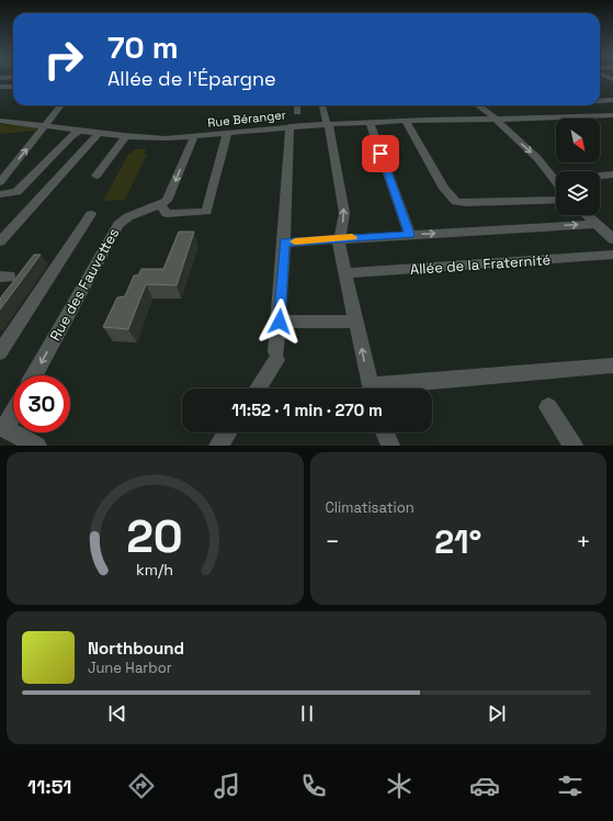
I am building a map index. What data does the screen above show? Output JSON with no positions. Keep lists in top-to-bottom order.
{
  "streets": {
    "street": ["Rue Béranger", "Allée de la Fraternité", "Rue des Fauvettes"]
  },
  "north": "bottom right",
  "page": {
    "turn": ["70 m", "Allée de l'Épargne"],
    "limit": "30",
    "trip": "11:52 · 1 min · 270 m",
    "tile": "Climatisation",
    "heat": ["−", "21°", "+"],
    "song": ["Northbound", "June Harbor"],
    "tabs": "11:51",
    "gauge": ["20", "km/h"]
  }
}
